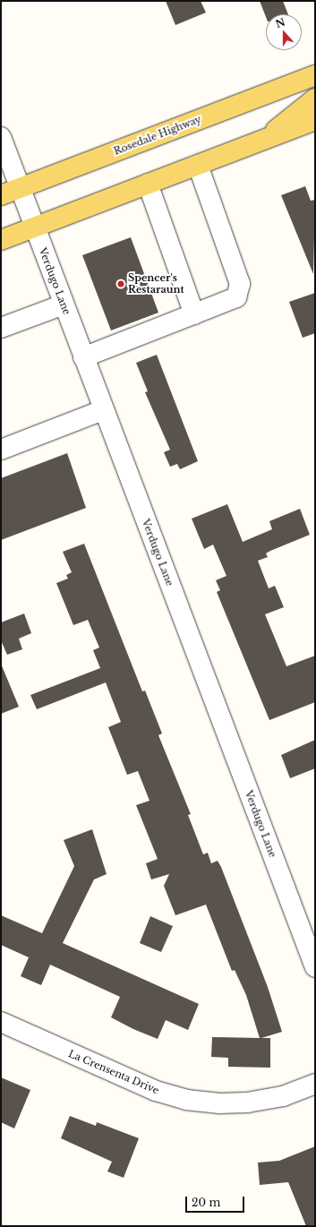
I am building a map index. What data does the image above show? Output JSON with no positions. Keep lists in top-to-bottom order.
{
  "streets": {
    "main road": ["Rosedale Highway"],
    "street": ["Verdugo Lane", "La Crensenta Drive"]
  },
  "crossings": [
    ["Rosedale Highway", "Verdugo Lane"]
  ],
  "places": ["Spencer's Restaraunt"],
  "scale_bar": "20 m",
  "north": "top"
}
